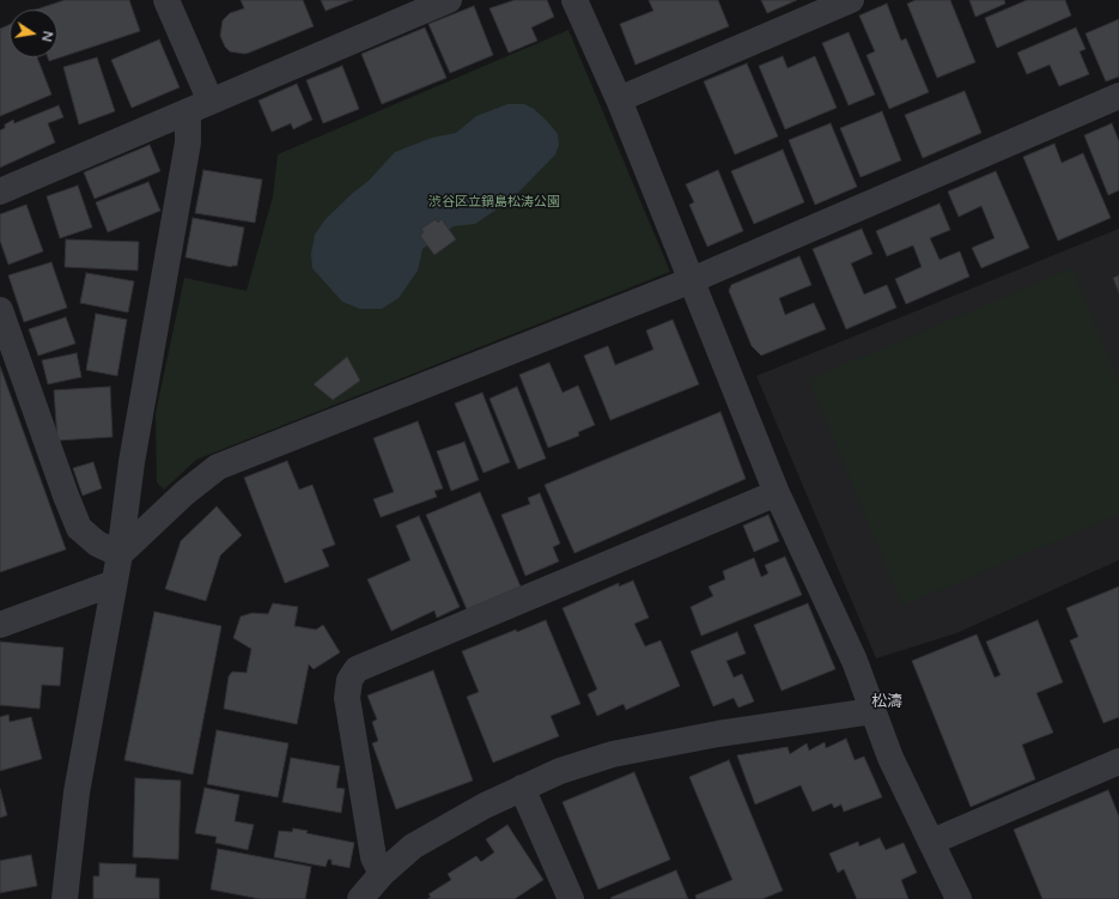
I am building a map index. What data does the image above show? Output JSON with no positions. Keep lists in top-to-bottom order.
{
  "districts": ["松濤"],
  "parks": ["渋谷区立鍋島松涛公園"],
  "north": "right"
}
